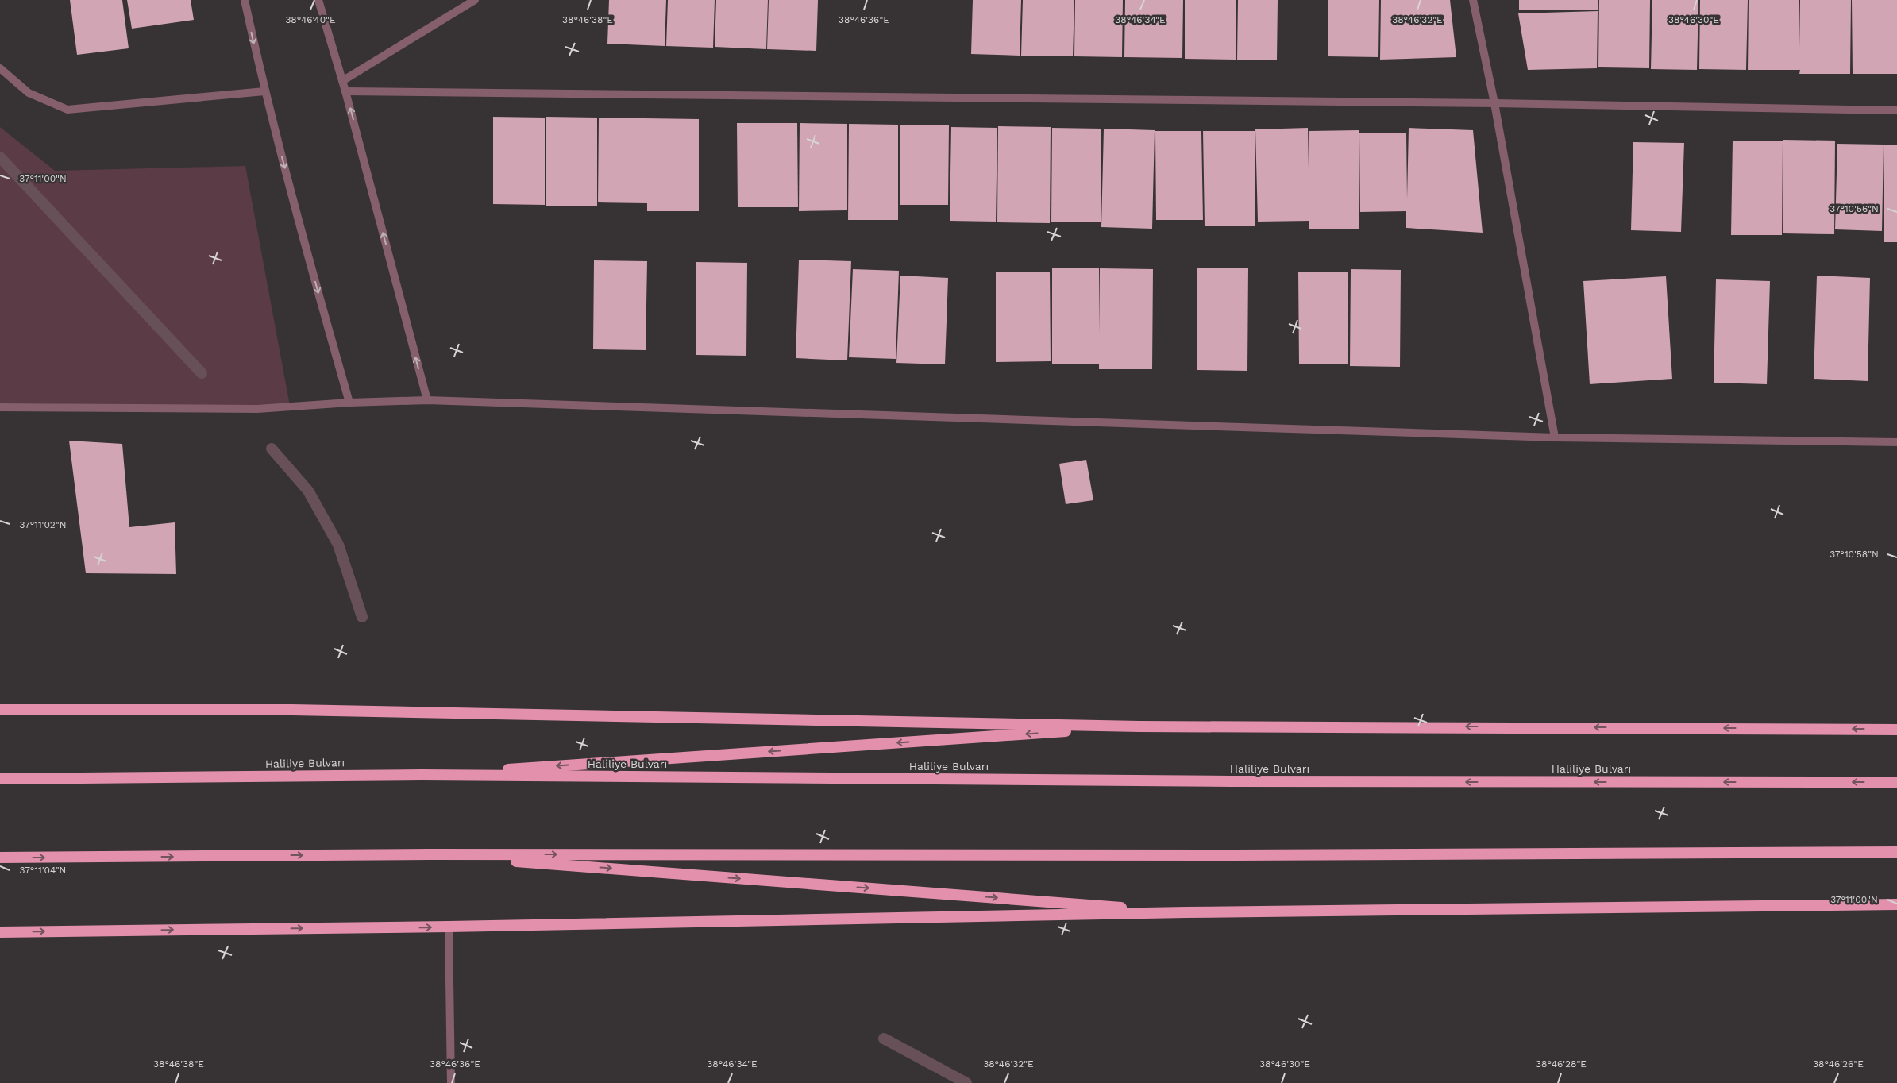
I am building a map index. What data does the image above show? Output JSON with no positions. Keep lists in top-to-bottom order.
{
  "streets": {
    "highway": ["Haliliye Bulvarı"]
  },
  "coordinates": [
    "38°46'40\"E",
    "38°46'38\"E",
    "38°46'36\"E",
    "38°46'34\"E",
    "38°46'32\"E",
    "38°46'30\"E",
    "37°11'00\"N",
    "37°10'56\"N",
    "37°11'02\"N",
    "37°10'58\"N",
    "37°11'04\"N",
    "38°46'28\"E",
    "38°46'26\"E"
  ]
}
